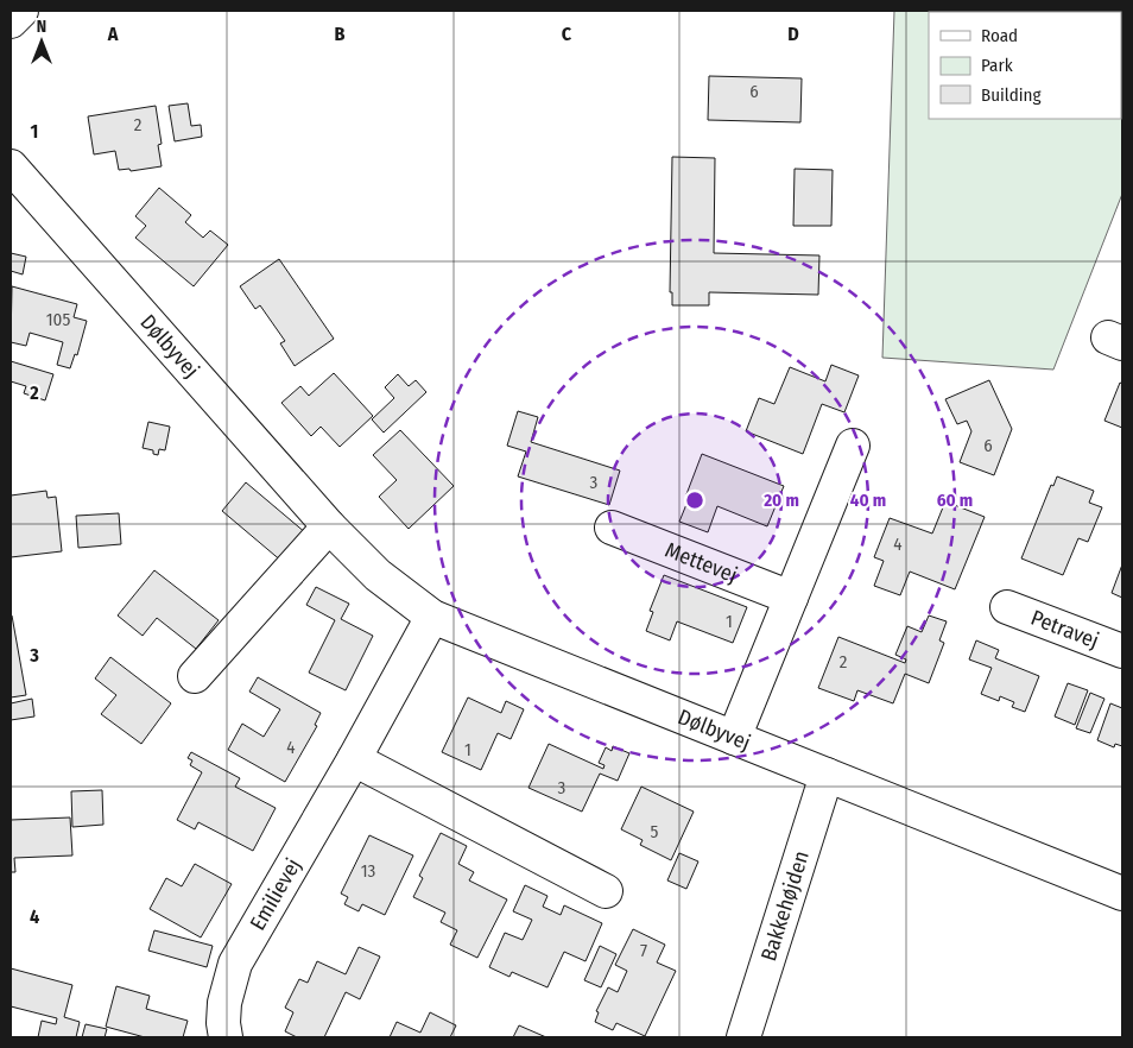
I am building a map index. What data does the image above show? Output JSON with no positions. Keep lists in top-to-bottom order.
{
  "streets": {
    "street": [
      "Dølbyvej",
      "Mettevej",
      "Petravej",
      "Emilievej",
      "Bakkehøjden"
    ]
  },
  "crossings": [
    ["Dølbyvej", "Emilievej"],
    ["Dølbyvej", "Bakkehøjden"]
  ],
  "house_numbers": [
    "6",
    "2",
    "105",
    "6",
    "3",
    "4",
    "1",
    "2",
    "4",
    "1",
    "3",
    "5",
    "13",
    "7"
  ],
  "legend": ["Road", "Park", "Building"],
  "north": "top",
  "grid": {
    "columns": [
      "A",
      "B",
      "C",
      "D"
    ],
    "rows": [
      "1",
      "2",
      "3",
      "4"
    ]
  },
  "rings": ["20 m", "40 m", "60 m"]
}
